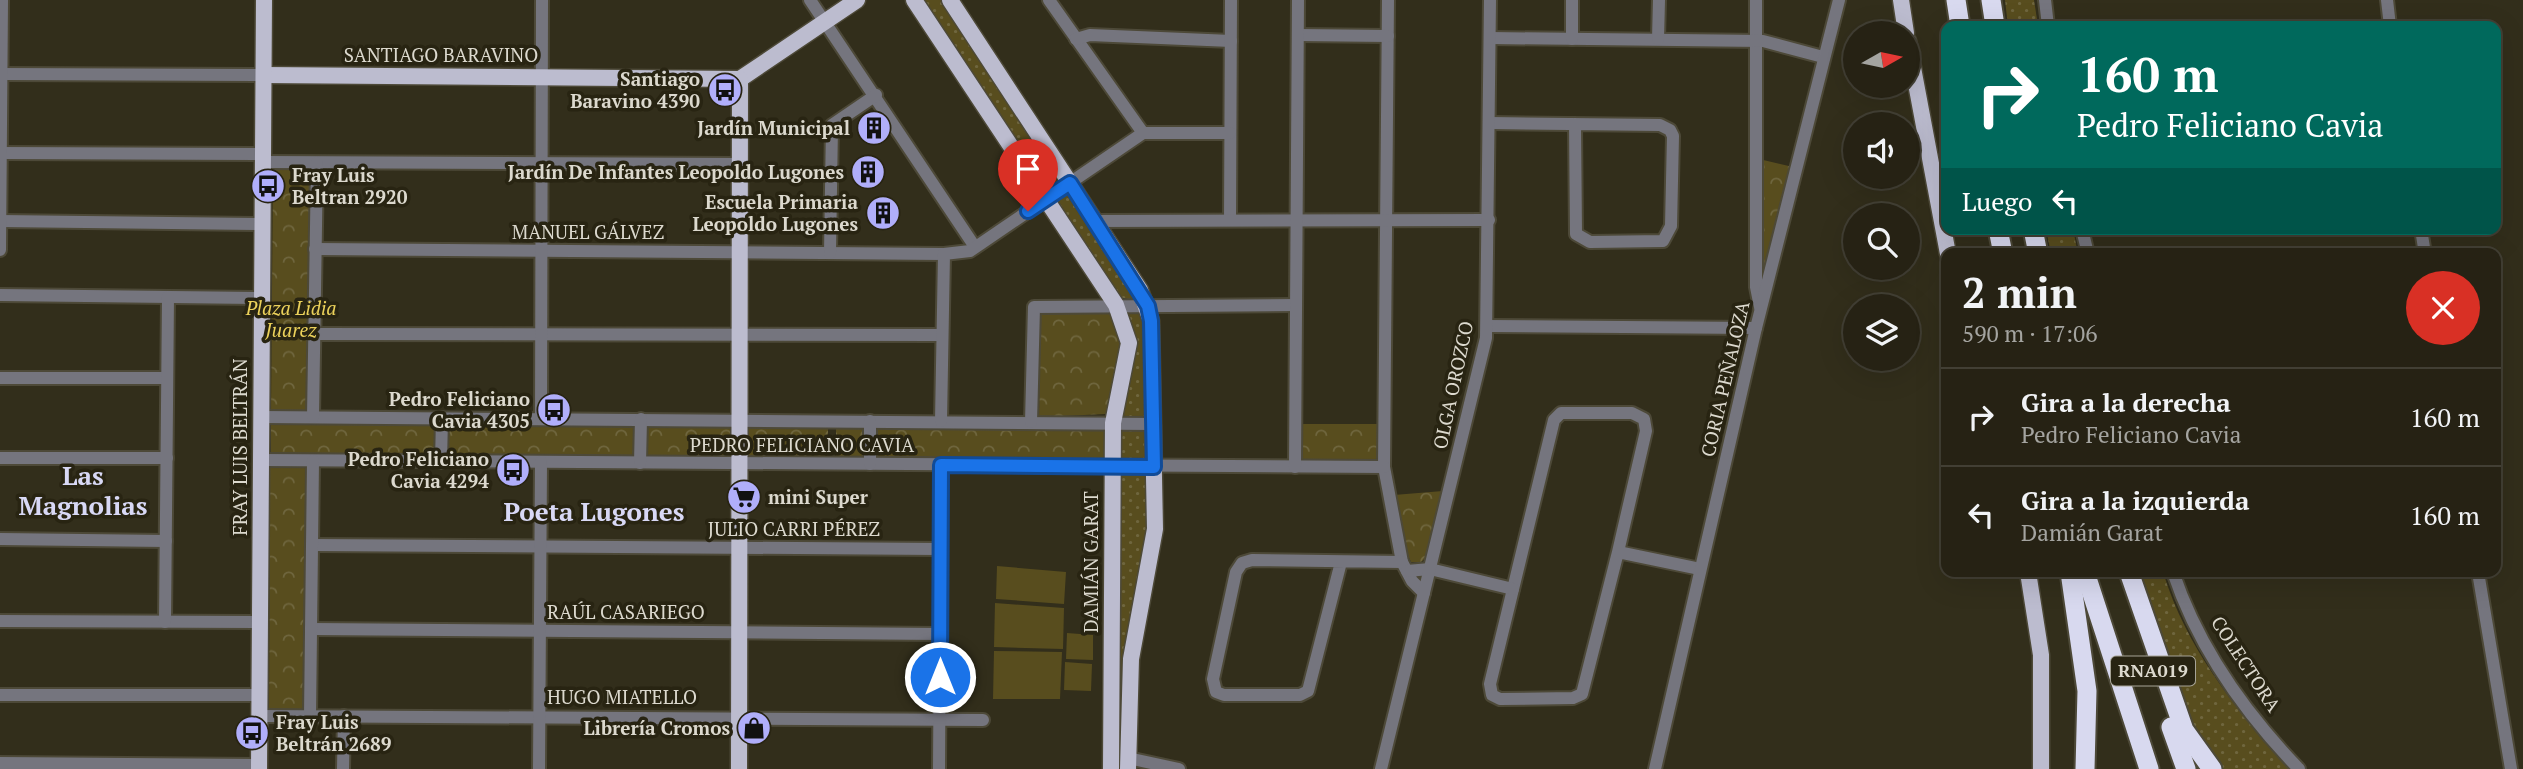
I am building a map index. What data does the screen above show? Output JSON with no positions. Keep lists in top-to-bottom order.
{
  "streets": {
    "highway": ["RNA019"],
    "main road": ["SANTIAGO BARAVINO", "FRAY LUIS BELTRÁN", "DAMIÁN GARAT"],
    "street": [
      "MANUEL GÁLVEZ",
      "CORIA PEÑALOZA",
      "OLGA OROZCO",
      "PEDRO FELICIANO CAVIA",
      "JULIO CARRI PÉREZ",
      "RAÚL CASARIEGO",
      "COLECTORA",
      "HUGO MIATELLO"
    ]
  },
  "crossings": [
    ["SANTIAGO BARAVINO", "FRAY LUIS BELTRÁN"],
    ["PEDRO FELICIANO CAVIA", "FRAY LUIS BELTRÁN"],
    ["PEDRO FELICIANO CAVIA", "DAMIÁN GARAT"],
    ["FRAY LUIS BELTRÁN", "HUGO MIATELLO"]
  ],
  "districts": ["Las Magnolias", "Poeta Lugones"],
  "parks": ["Plaza Lidia Juarez"],
  "places": {
    "bus stop": [
      "Santiago Baravino 4390",
      "Fray Luis Beltran 2920",
      "Pedro Feliciano Cavia 4305",
      "Pedro Feliciano Cavia 4294",
      "Fray Luis Beltrán 2689"
    ],
    "building": ["Jardín Municipal", "Jardín De Infantes Leopoldo Lugones", "Escuela Primaria Leopoldo Lugones"],
    "supermarket": ["mini Super"],
    "shop": ["Librería Cromos"]
  },
  "north": "right",
  "page": {
    "turn": ["160 m", "Pedro Feliciano Cavia"],
    "then": "Luego",
    "heading": ["2 min", "590 m · 17:06"],
    "list": [
      {
        "name": "Gira a la derecha",
        "note": "Pedro Feliciano Cavia",
        "value": "160 m"
      },
      {
        "name": "Gira a la izquierda",
        "note": "Damián Garat",
        "value": "160 m"
      }
    ]
  }
}
